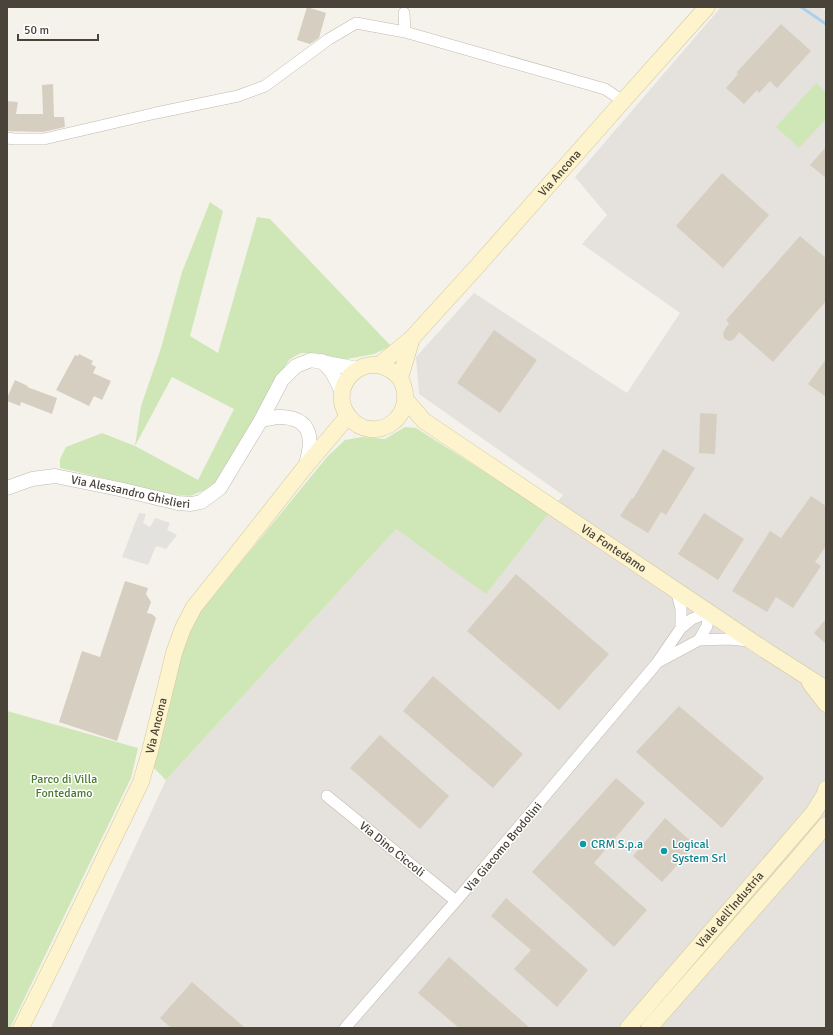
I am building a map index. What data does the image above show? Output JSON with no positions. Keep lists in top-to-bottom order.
{
  "streets": {
    "main road": ["Via Ancona", "Via Fontedamo", "Viale dell'Industria"],
    "street": ["Via Alessandro Ghislieri", "Via Giacomo Brodolini", "Via Dino Ciccoli"]
  },
  "crossings": [
    ["Via Ancona", "Via Alessandro Ghislieri"],
    ["Via Ancona", "Via Fontedamo"],
    ["Via Alessandro Ghislieri", "Via Fontedamo"],
    ["Via Fontedamo", "Via Giacomo Brodolini"],
    ["Via Giacomo Brodolini", "Via Dino Ciccoli"]
  ],
  "parks": ["Parco di Villa Fontedamo"],
  "places": ["CRM S.p.a", "Logical System Srl"],
  "scale_bar": "50 m"
}
